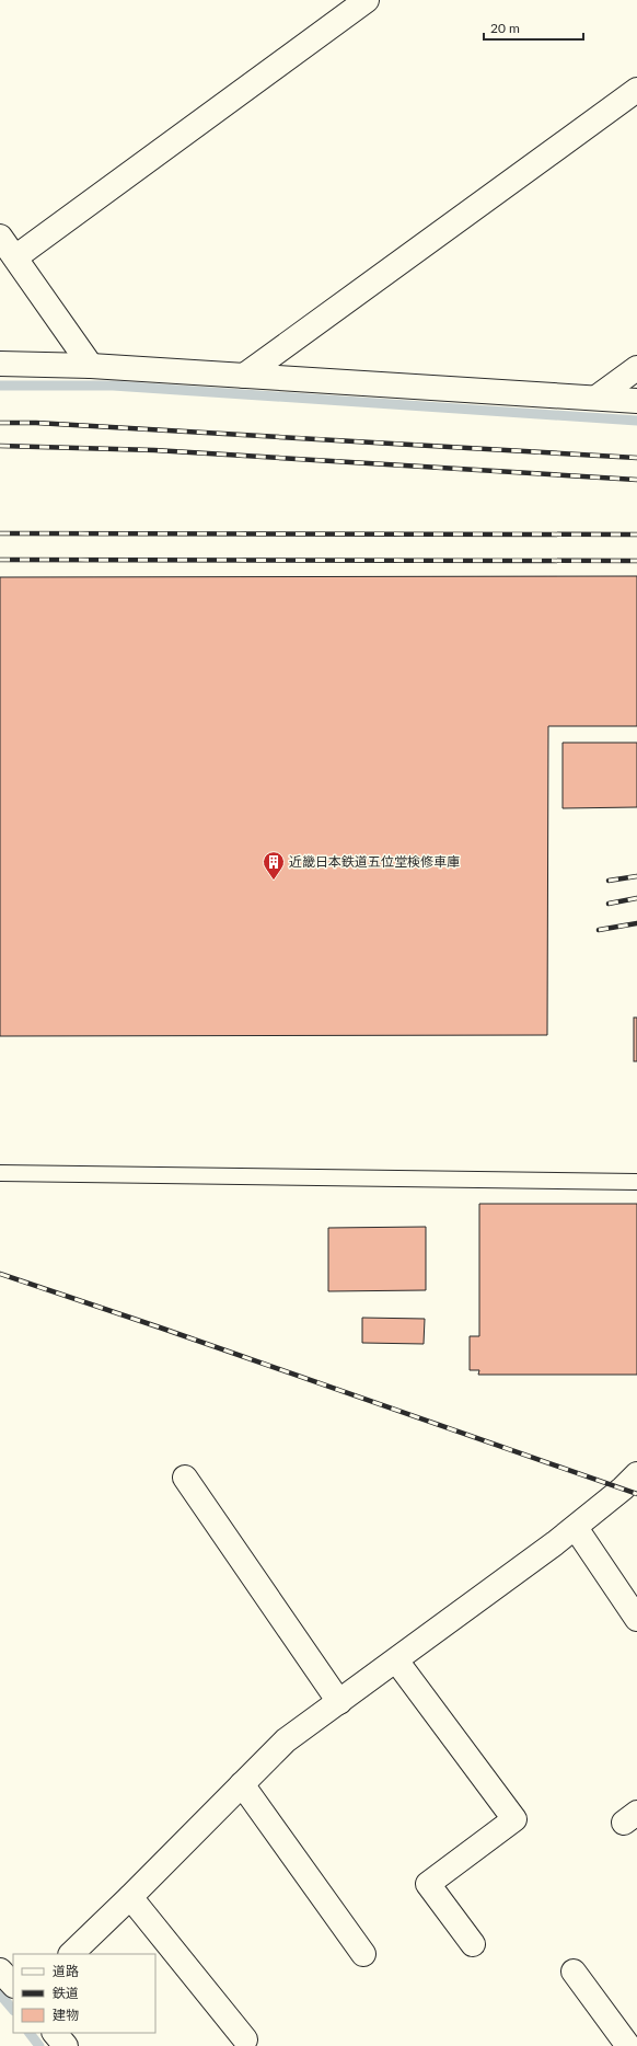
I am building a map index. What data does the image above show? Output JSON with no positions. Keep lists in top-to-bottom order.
{
  "places": {
    "building": ["近畿日本鉄道五位堂検修車庫"]
  },
  "legend": ["道路", "鉄道", "建物"],
  "scale_bar": "20 m"
}
